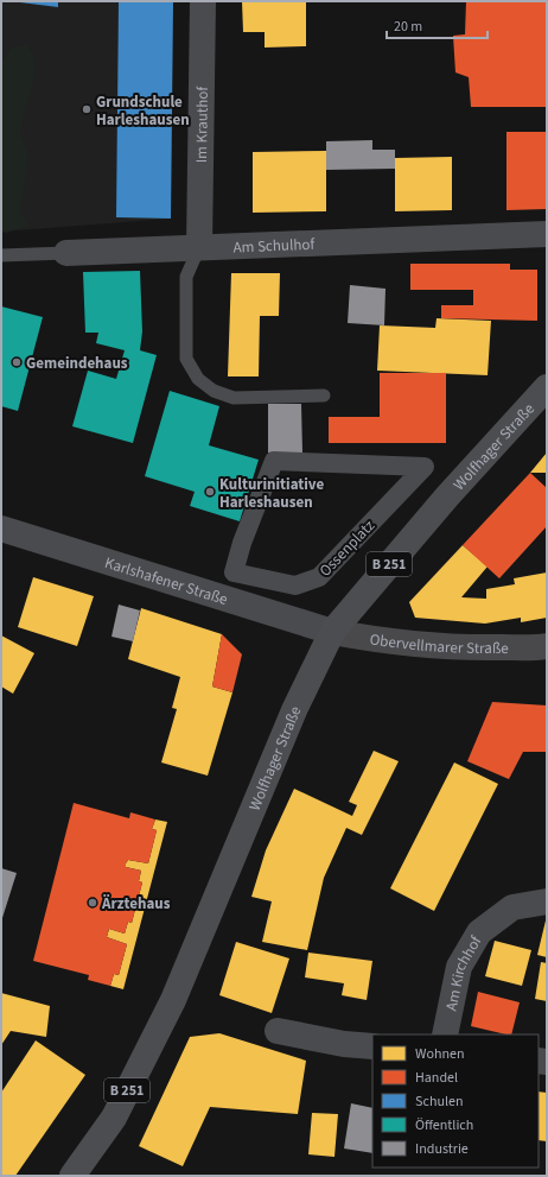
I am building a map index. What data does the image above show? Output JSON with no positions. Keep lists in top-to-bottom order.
{
  "streets": {
    "main road": ["Wolfhager Straße", "B 251", "Obervellmarer Straße"],
    "street": [
      "Im Krauthof",
      "Am Schulhof",
      "Ossenplatz",
      "Karlshafener Straße",
      "Am Kirchhof"
    ]
  },
  "crossings": [
    ["Im Krauthof", "Am Schulhof"],
    ["Wolfhager Straße", "Karlshafener Straße"],
    ["Wolfhager Straße", "Obervellmarer Straße"],
    ["Karlshafener Straße", "Obervellmarer Straße"]
  ],
  "places": [
    "Grundschule Harleshausen",
    "Gemeindehaus",
    "Kulturinitiative Harleshausen",
    "Ärztehaus"
  ],
  "legend": [
    "Wohnen",
    "Handel",
    "Schulen",
    "Öffentlich",
    "Industrie"
  ],
  "scale_bar": "20 m"
}
